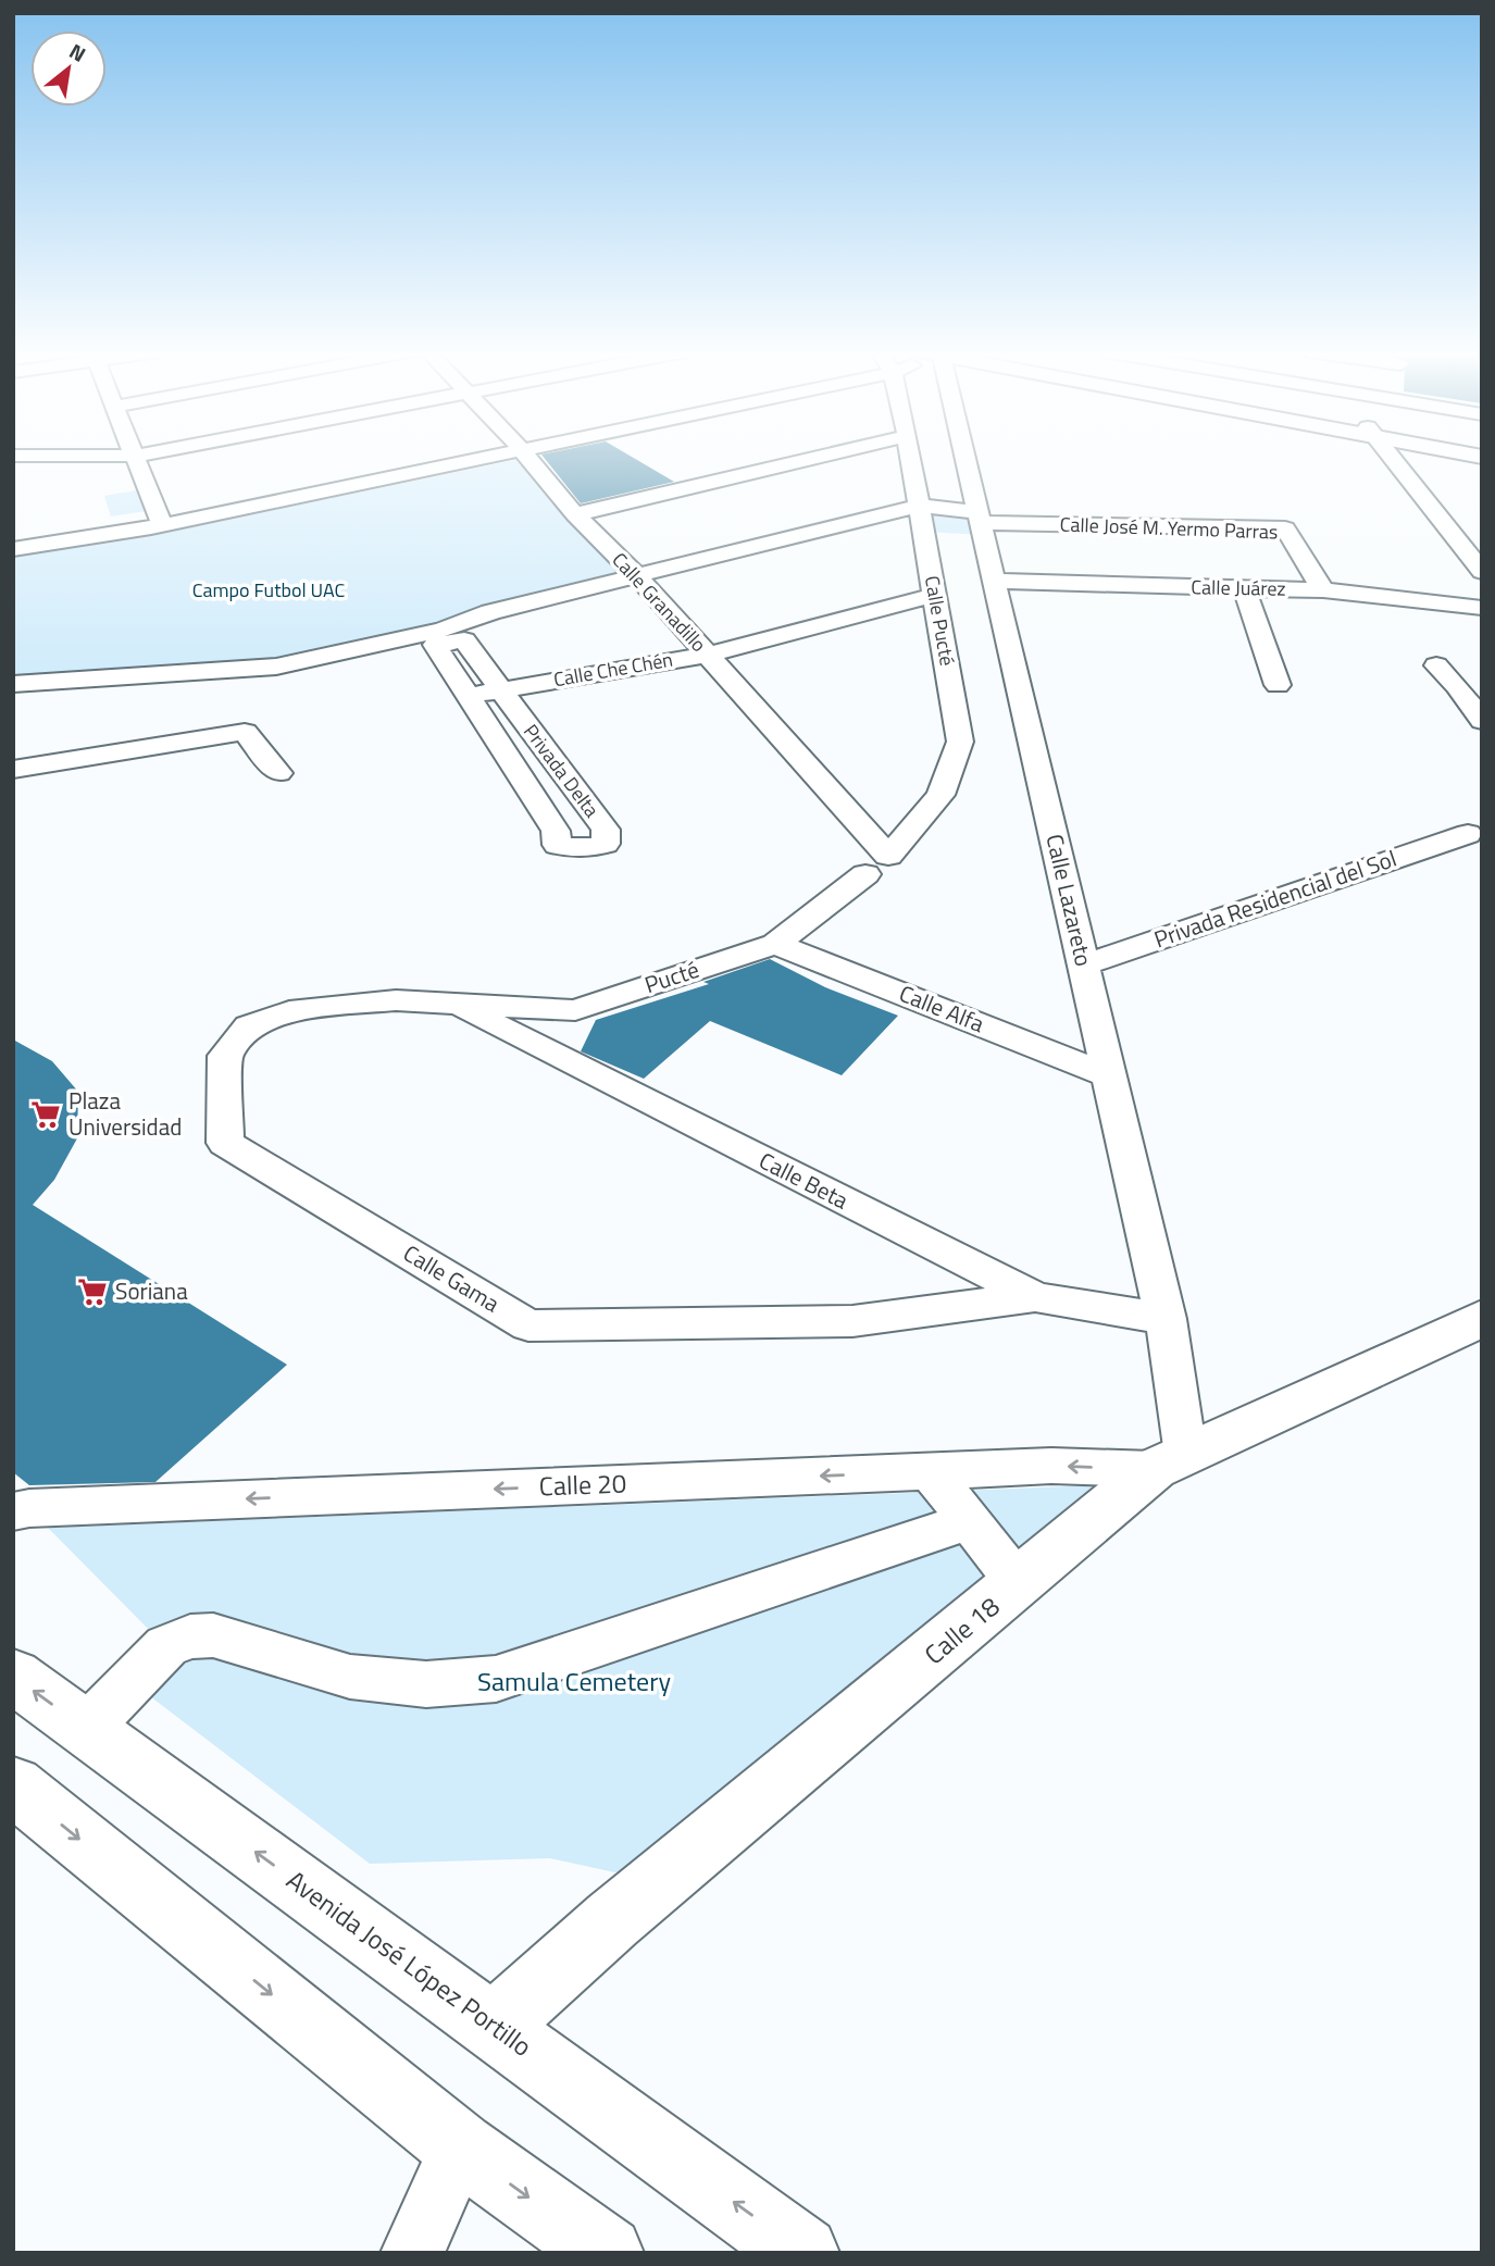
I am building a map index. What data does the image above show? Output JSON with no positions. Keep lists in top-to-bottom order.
{
  "streets": {
    "main road": ["Calle 18", "Avenida José López Portillo"],
    "street": [
      "Calle José M. Yermo Parras",
      "Calle Juárez",
      "Calle Granadillo",
      "Calle Pucté",
      "Calle Che Chén",
      "Privada Delta",
      "Privada Residencial del Sol",
      "Calle Lazareto",
      "Pucté",
      "Calle Alfa",
      "Calle Beta",
      "Calle Gama",
      "Calle 20"
    ]
  },
  "crossings": [
    ["Calle José M. Yermo Parras", "Calle Juárez"],
    ["Calle José M. Yermo Parras", "Calle Lazareto"],
    ["Calle Juárez", "Calle Lazareto"],
    ["Calle Granadillo", "Calle Pucté"],
    ["Calle Granadillo", "Calle Che Chén"],
    ["Calle Granadillo", "Pucté"],
    ["Calle Pucté", "Calle Che Chén"],
    ["Calle Pucté", "Pucté"],
    ["Calle Che Chén", "Privada Delta"],
    ["Privada Residencial del Sol", "Calle Lazareto"],
    ["Calle Lazareto", "Calle Alfa"],
    ["Calle Lazareto", "Calle Beta"],
    ["Calle Lazareto", "Calle 20"],
    ["Calle Lazareto", "Calle 18"],
    ["Pucté", "Calle Alfa"],
    ["Pucté", "Calle Beta"],
    ["Pucté", "Calle Gama"],
    ["Calle Beta", "Calle Gama"],
    ["Calle 20", "Calle 18"],
    ["Calle 18", "Avenida José López Portillo"]
  ],
  "parks": ["Campo Futbol UAC", "Samula Cemetery"],
  "places": {
    "supermarket": ["Plaza Universidad", "Soriana"]
  },
  "north": "top right"
}
